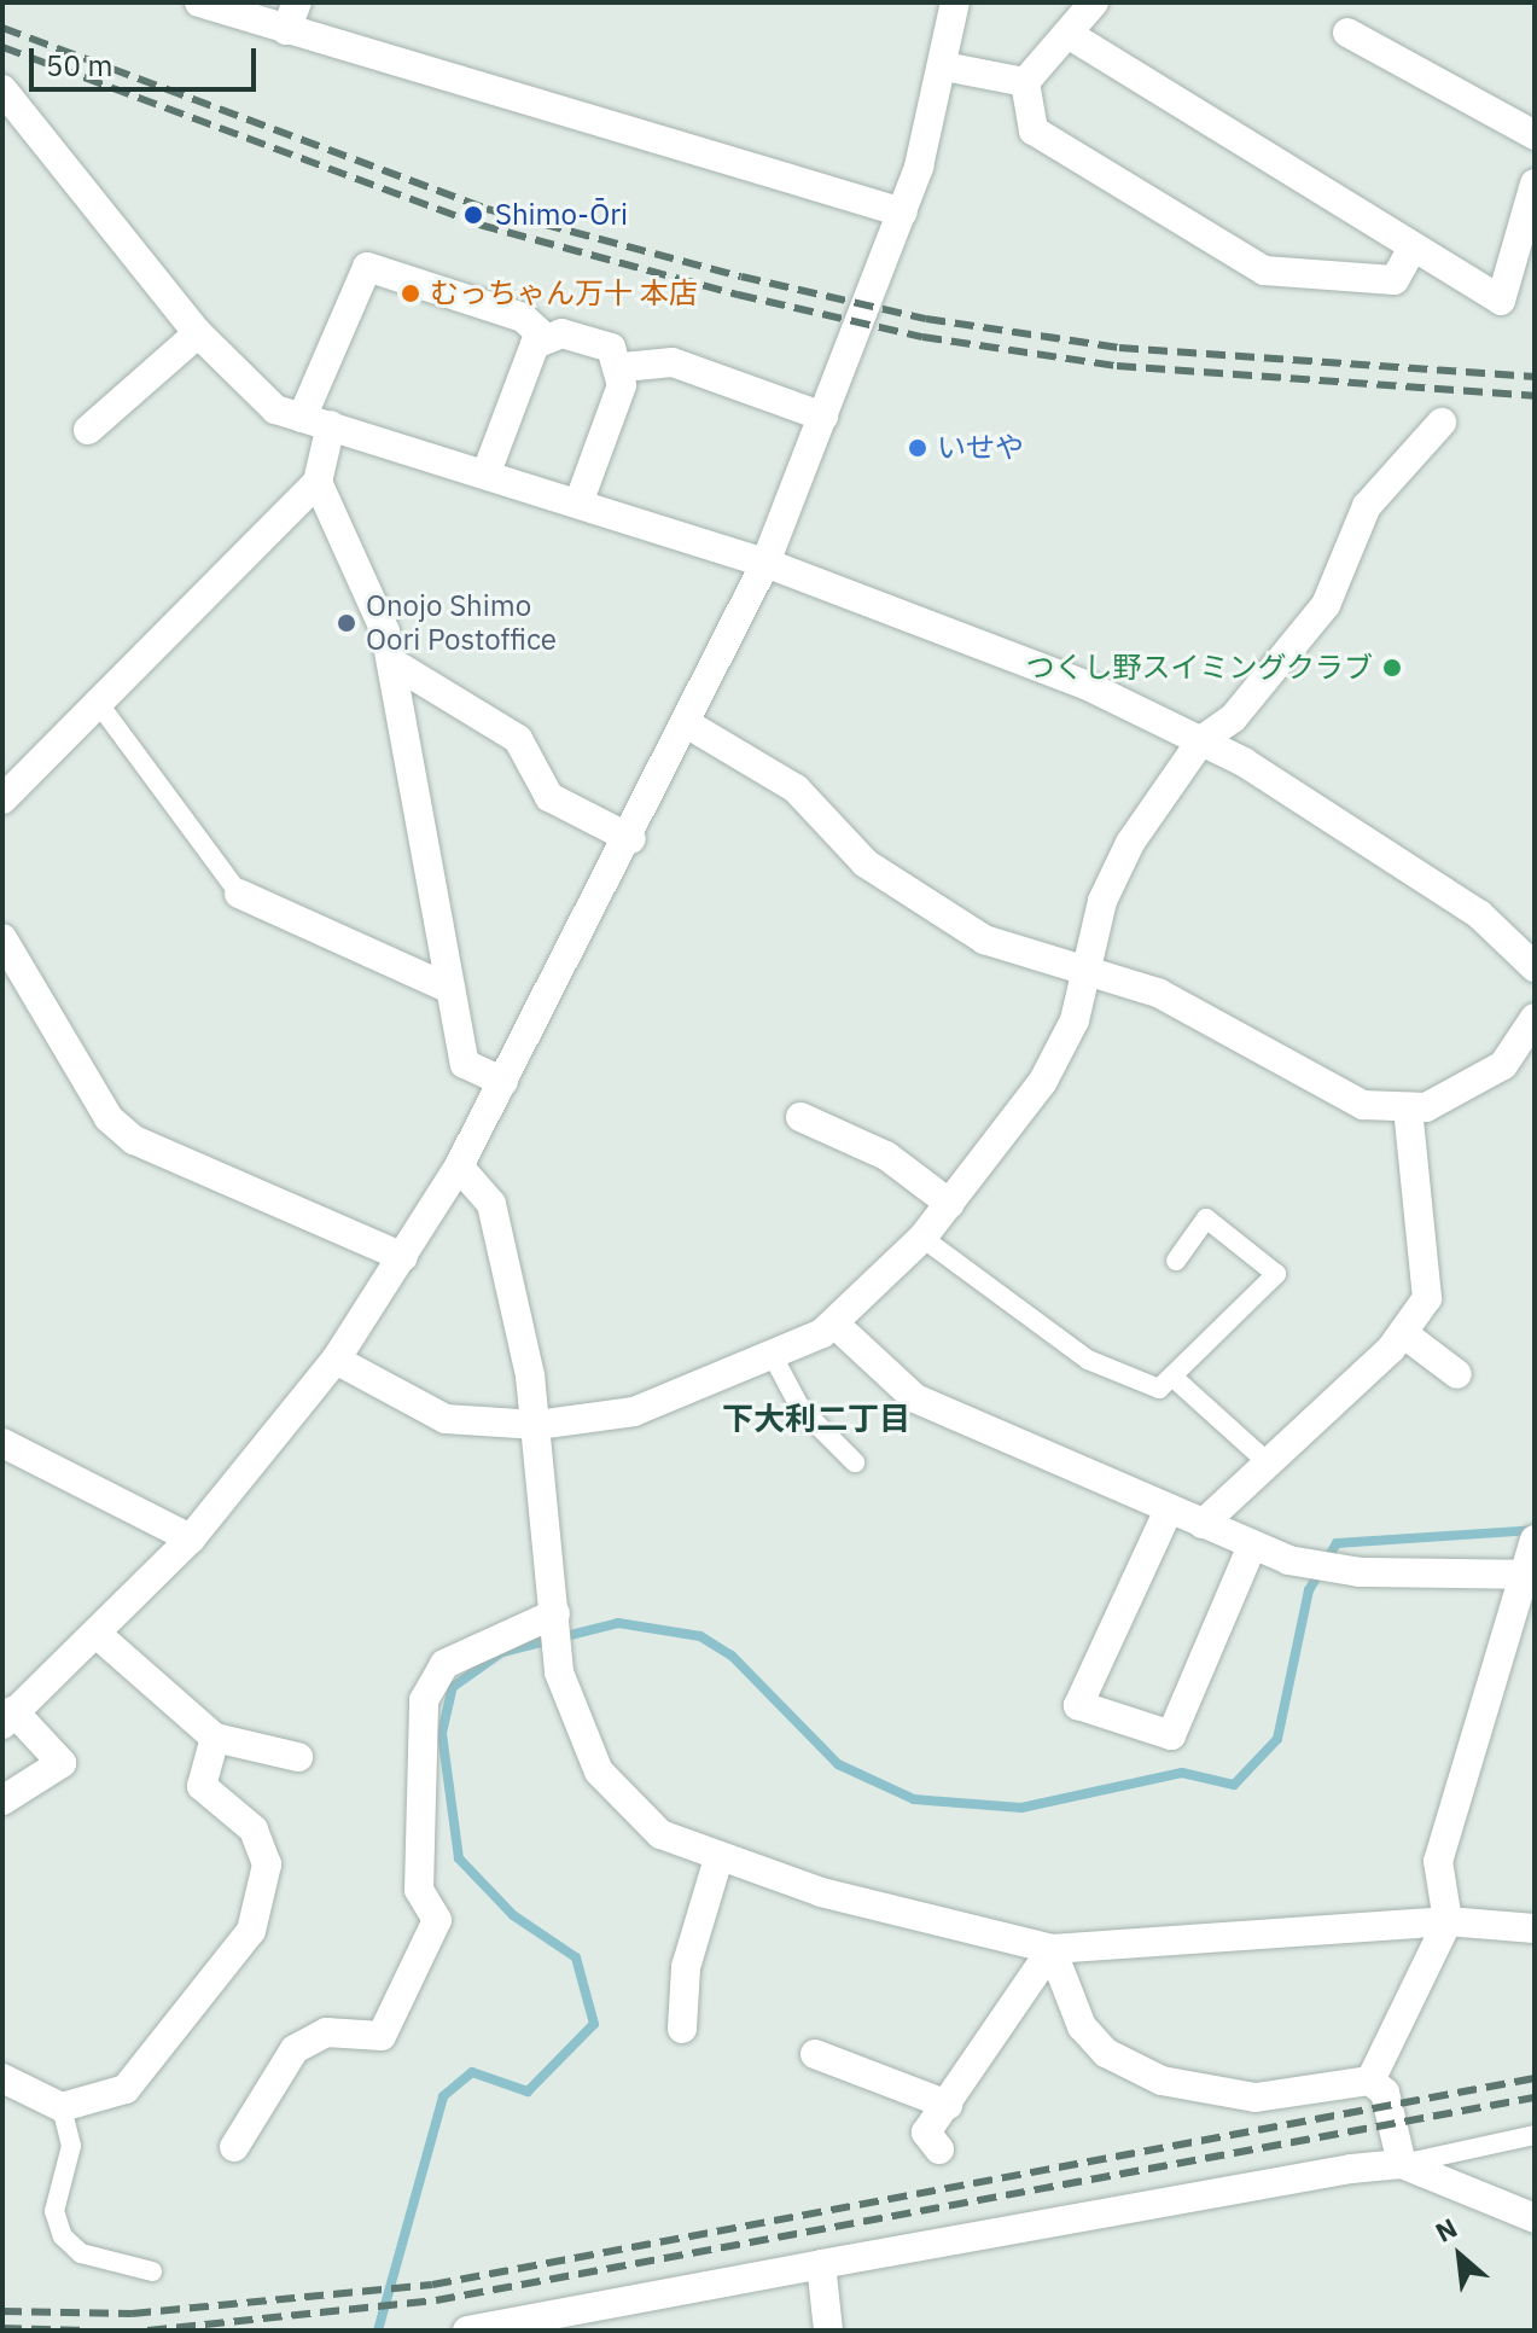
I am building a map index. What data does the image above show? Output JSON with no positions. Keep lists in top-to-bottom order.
{
  "districts": ["下大利二丁目"],
  "places": [
    "Shimo-Ōri",
    "むっちゃん万十 本店",
    "いせや",
    "Onojo Shimo Oori Postoffice",
    "つくし野スイミングクラブ"
  ],
  "scale_bar": "50 m",
  "north": "top left"
}
